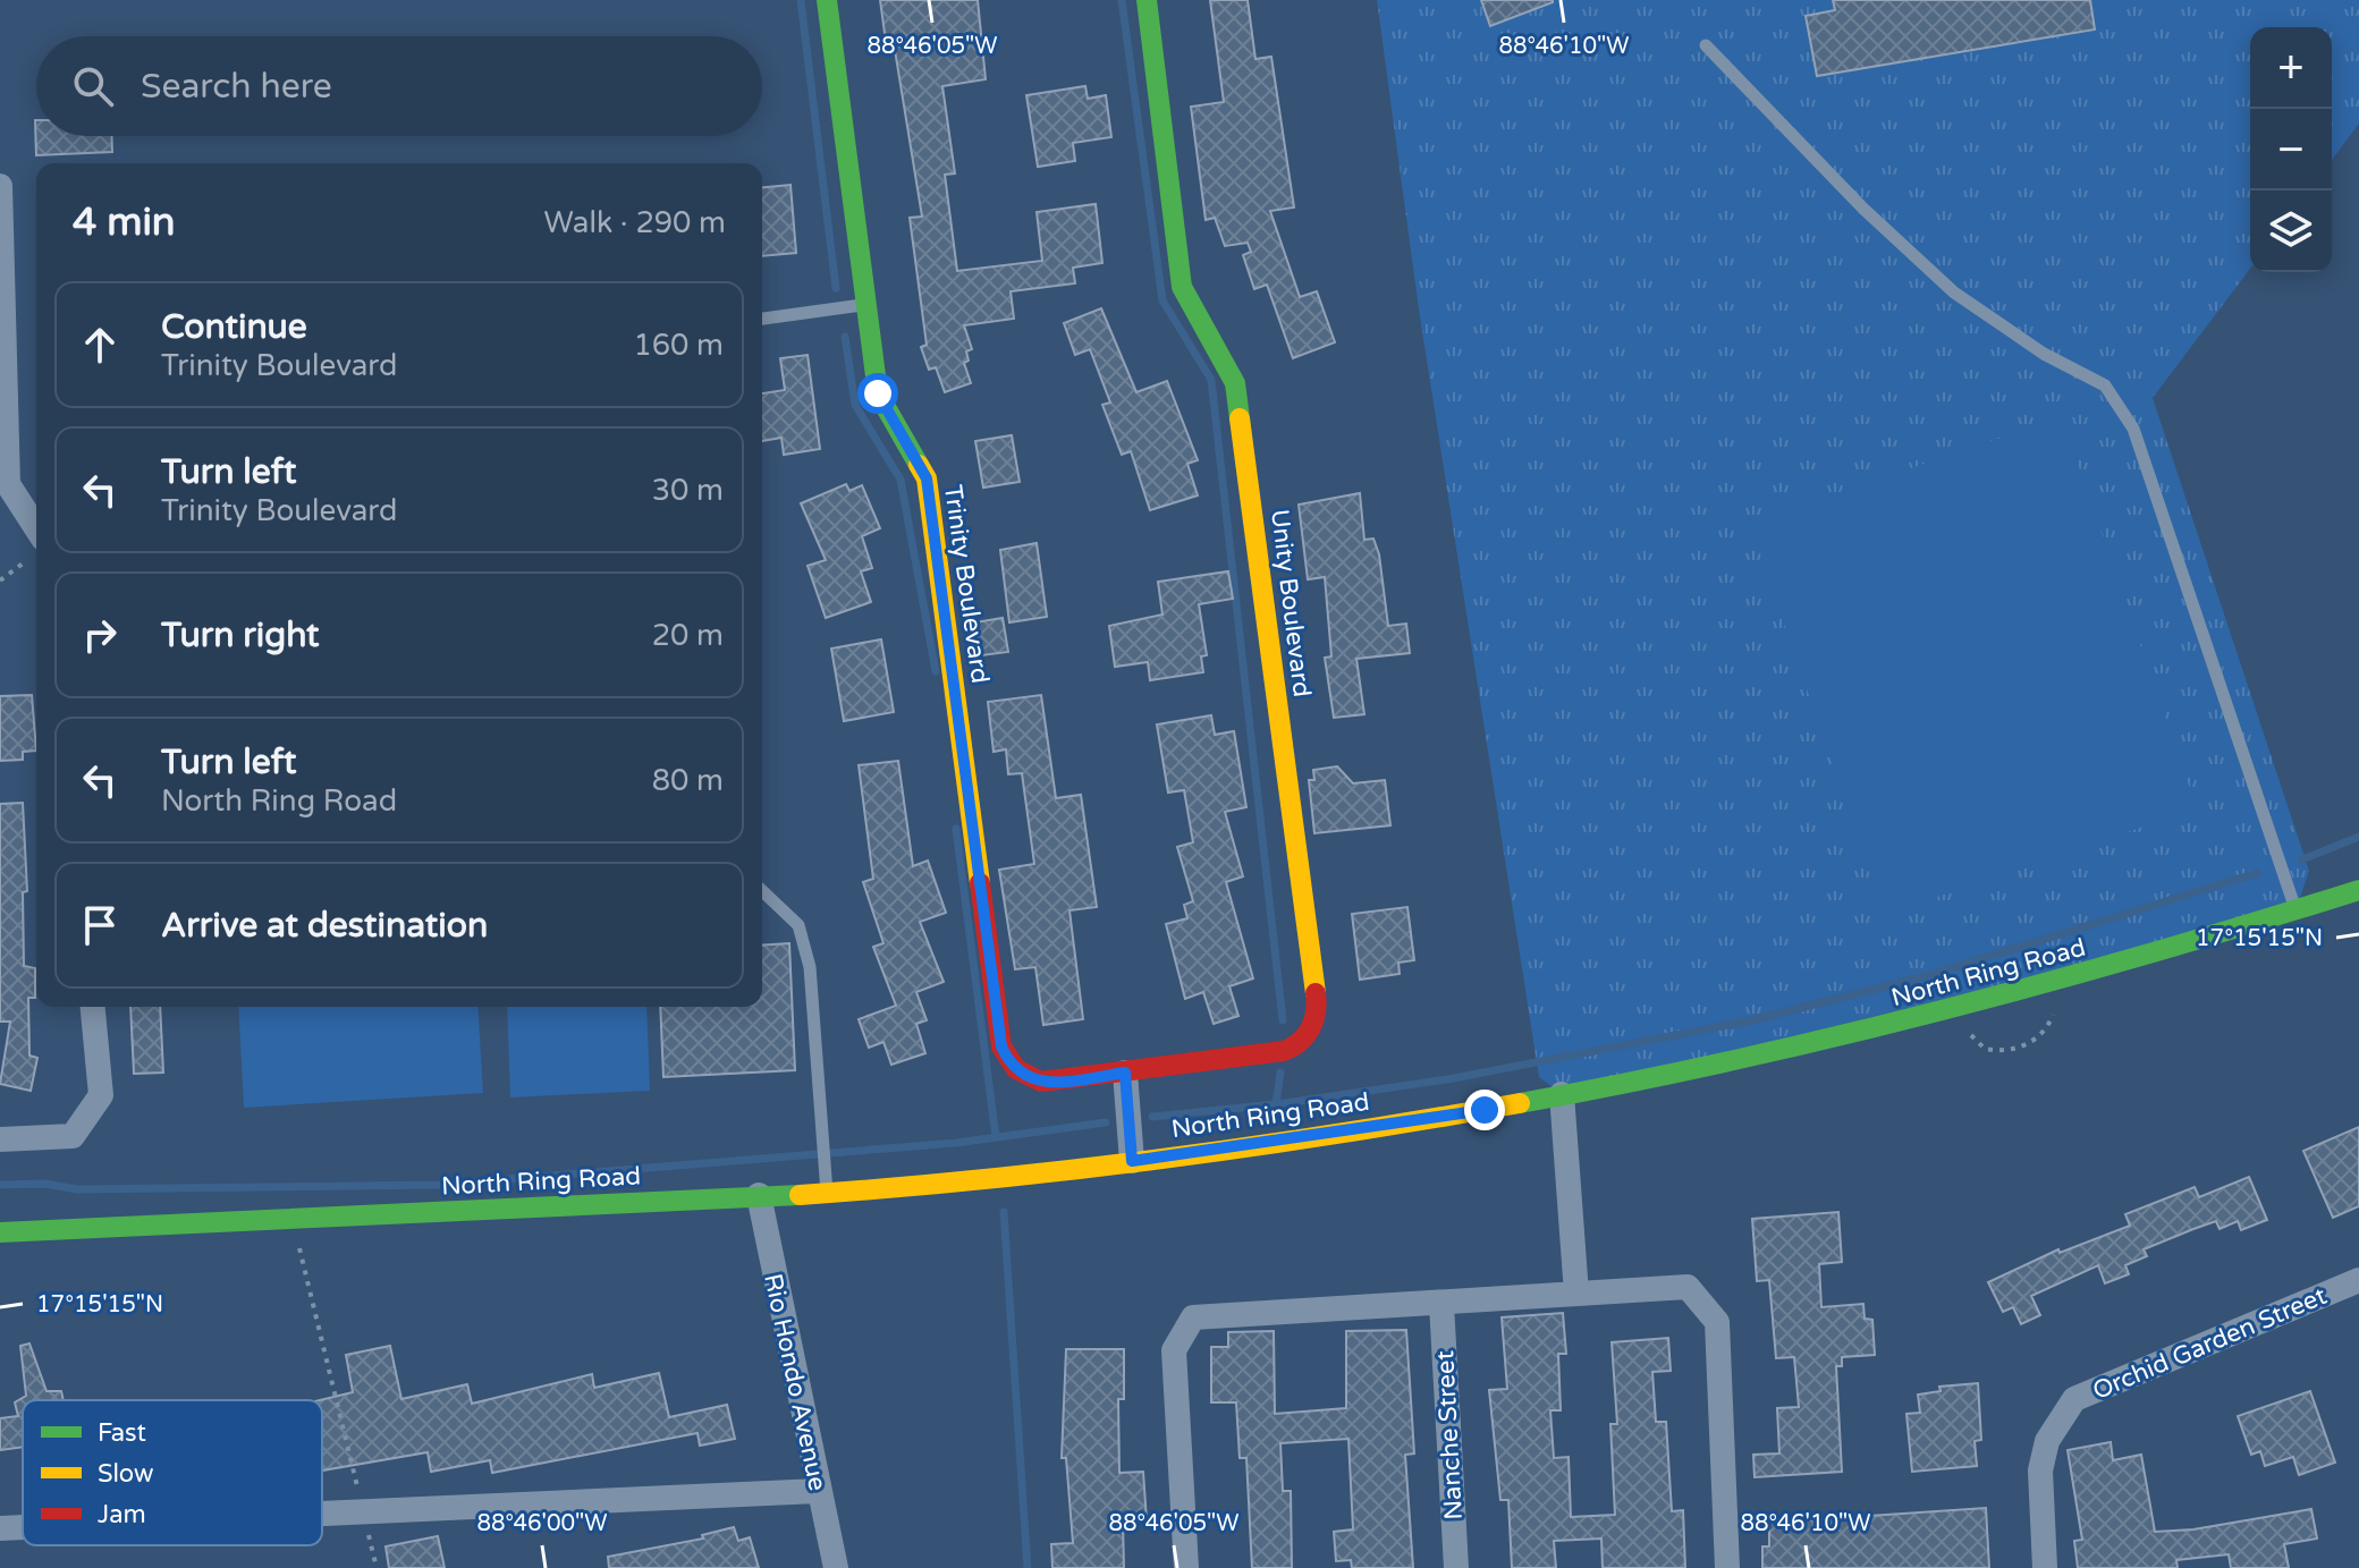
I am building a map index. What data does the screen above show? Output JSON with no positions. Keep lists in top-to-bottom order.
{
  "streets": {
    "street": [
      "Trinity Boulevard",
      "Unity Boulevard",
      "North Ring Road",
      "Orchid Garden Street",
      "Rio Hondo Avenue",
      "Nanche Street"
    ]
  },
  "crossings": [
    ["Trinity Boulevard", "Unity Boulevard"],
    ["North Ring Road", "Rio Hondo Avenue"]
  ],
  "legend": ["Fast", "Slow", "Jam"],
  "page": {
    "map_buttons": ["+", "−"],
    "search": "Search here",
    "heading": ["4 min", "Walk · 290 m"],
    "list": [
      ["Continue", "Trinity Boulevard", "160 m"],
      ["Turn left", "Trinity Boulevard", "30 m"],
      ["Turn right", "20 m"],
      ["Turn left", "North Ring Road", "80 m"],
      "Arrive at destination"
    ]
  },
  "coordinates": [
    "88°46'05\"W",
    "88°46'10\"W",
    "17°15'15\"N",
    "88°46'00\"W"
  ]
}
